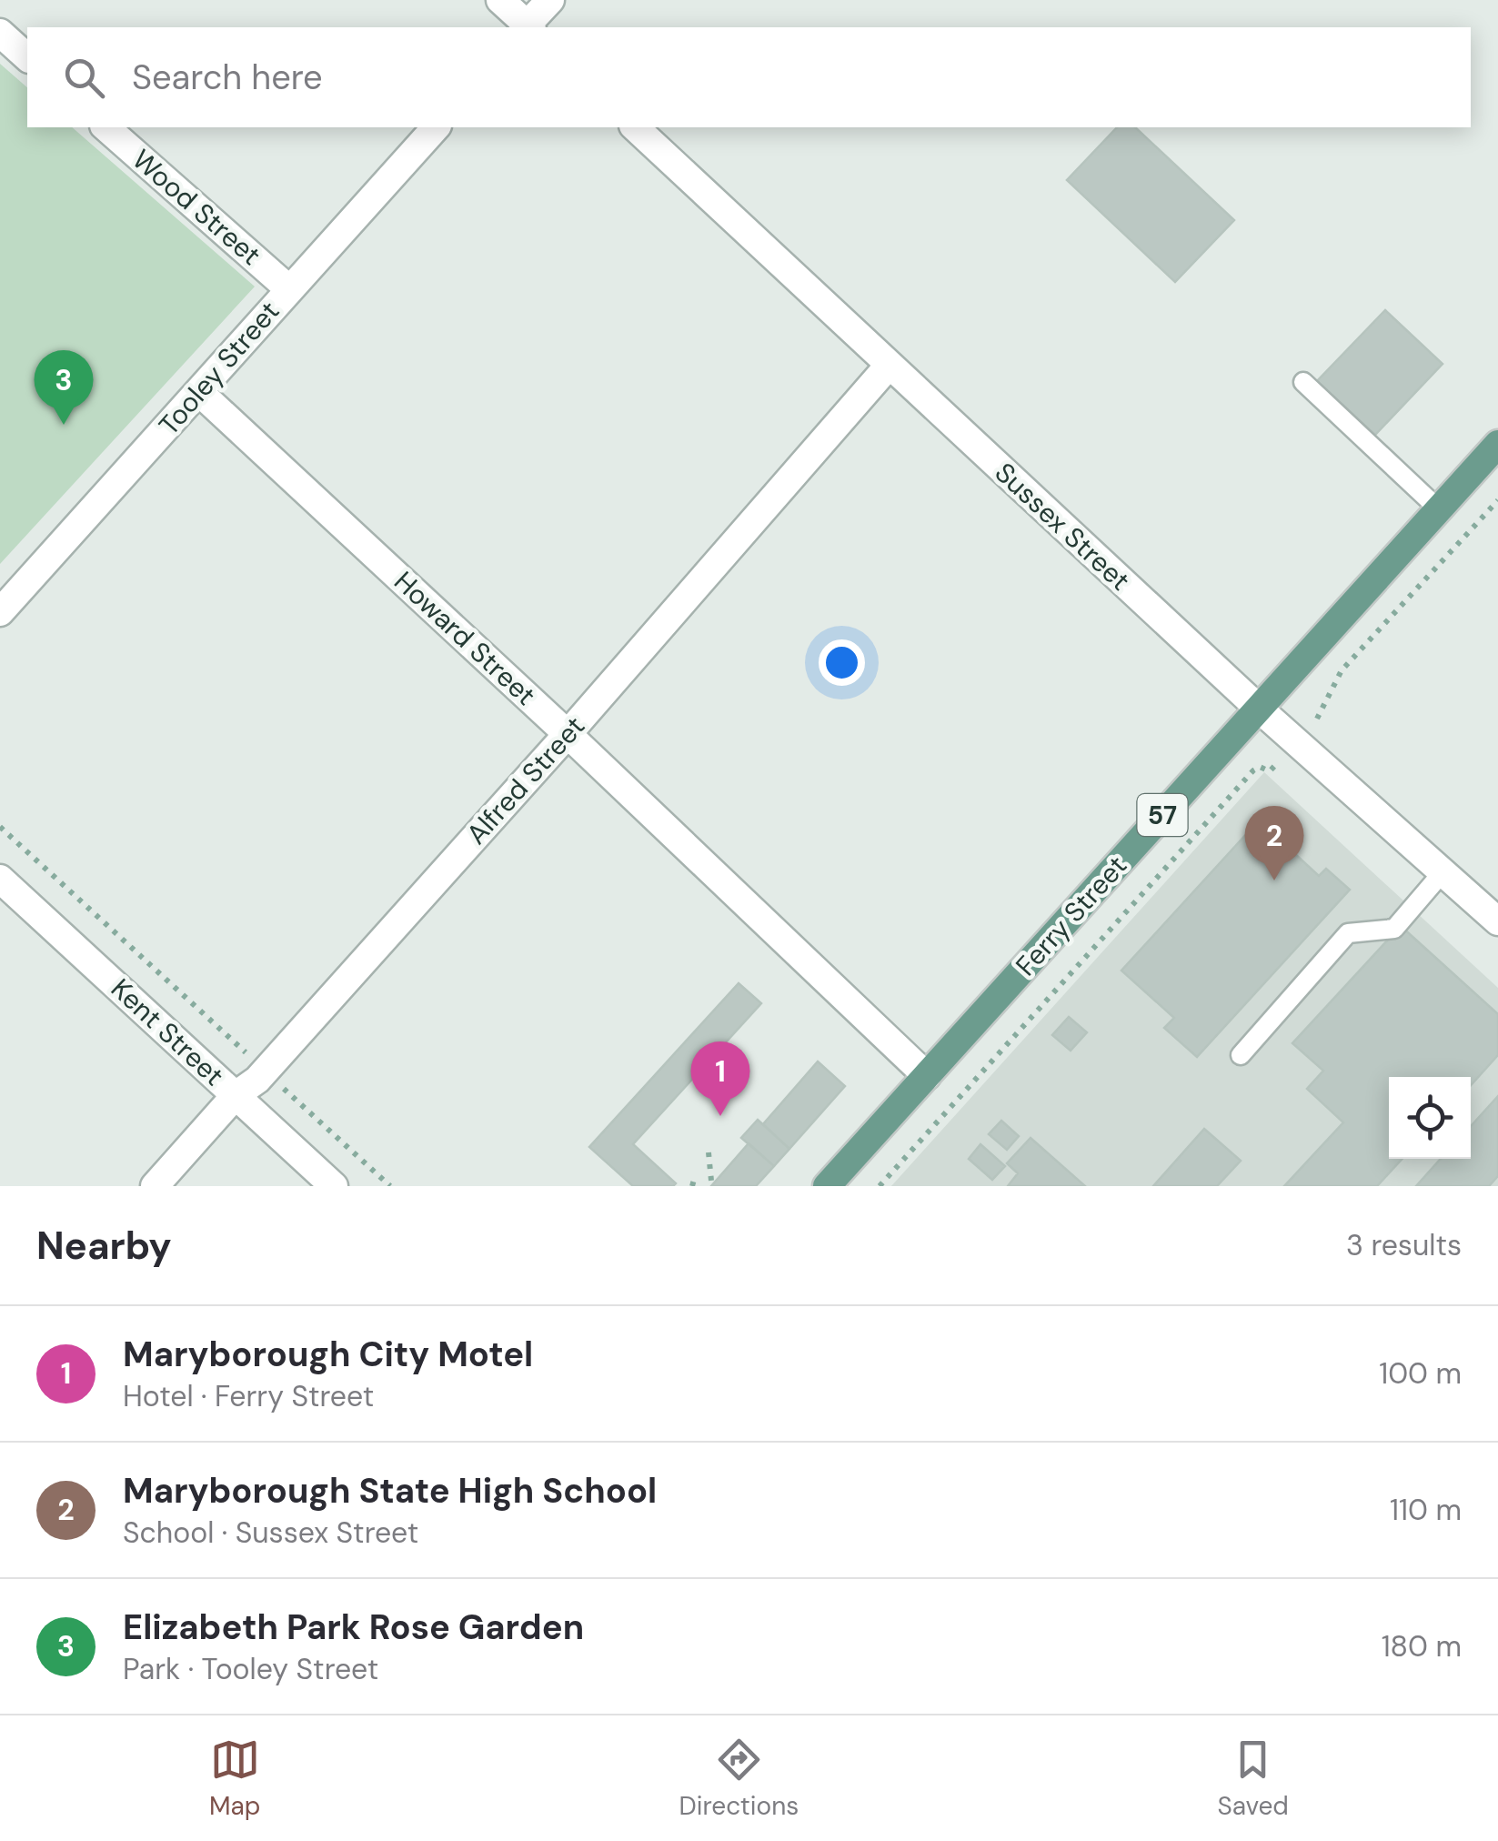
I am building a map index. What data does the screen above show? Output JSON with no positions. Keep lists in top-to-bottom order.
{
  "streets": {
    "main road": ["57", "Ferry Street"],
    "street": [
      "Wood Street",
      "Tooley Street",
      "Sussex Street",
      "Howard Street",
      "Alfred Street",
      "Kent Street"
    ]
  },
  "crossings": [
    ["Wood Street", "Tooley Street"],
    ["Tooley Street", "Howard Street"],
    ["Sussex Street", "Alfred Street"],
    ["Sussex Street", "Ferry Street"],
    ["Howard Street", "Alfred Street"],
    ["Howard Street", "Ferry Street"],
    ["Alfred Street", "Kent Street"]
  ],
  "page": {
    "search": "Search here",
    "pins": ["3", "2", "1"],
    "heading": ["Nearby", "3 results"],
    "list": [
      {
        "mark": "1",
        "name": "Maryborough City Motel",
        "note": "Hotel · Ferry Street",
        "value": "100 m"
      },
      {
        "mark": "2",
        "name": "Maryborough State High School",
        "note": "School · Sussex Street",
        "value": "110 m"
      },
      {
        "mark": "3",
        "name": "Elizabeth Park Rose Garden",
        "note": "Park · Tooley Street",
        "value": "180 m"
      }
    ],
    "nav": ["Map", "Directions", "Saved"]
  }
}
